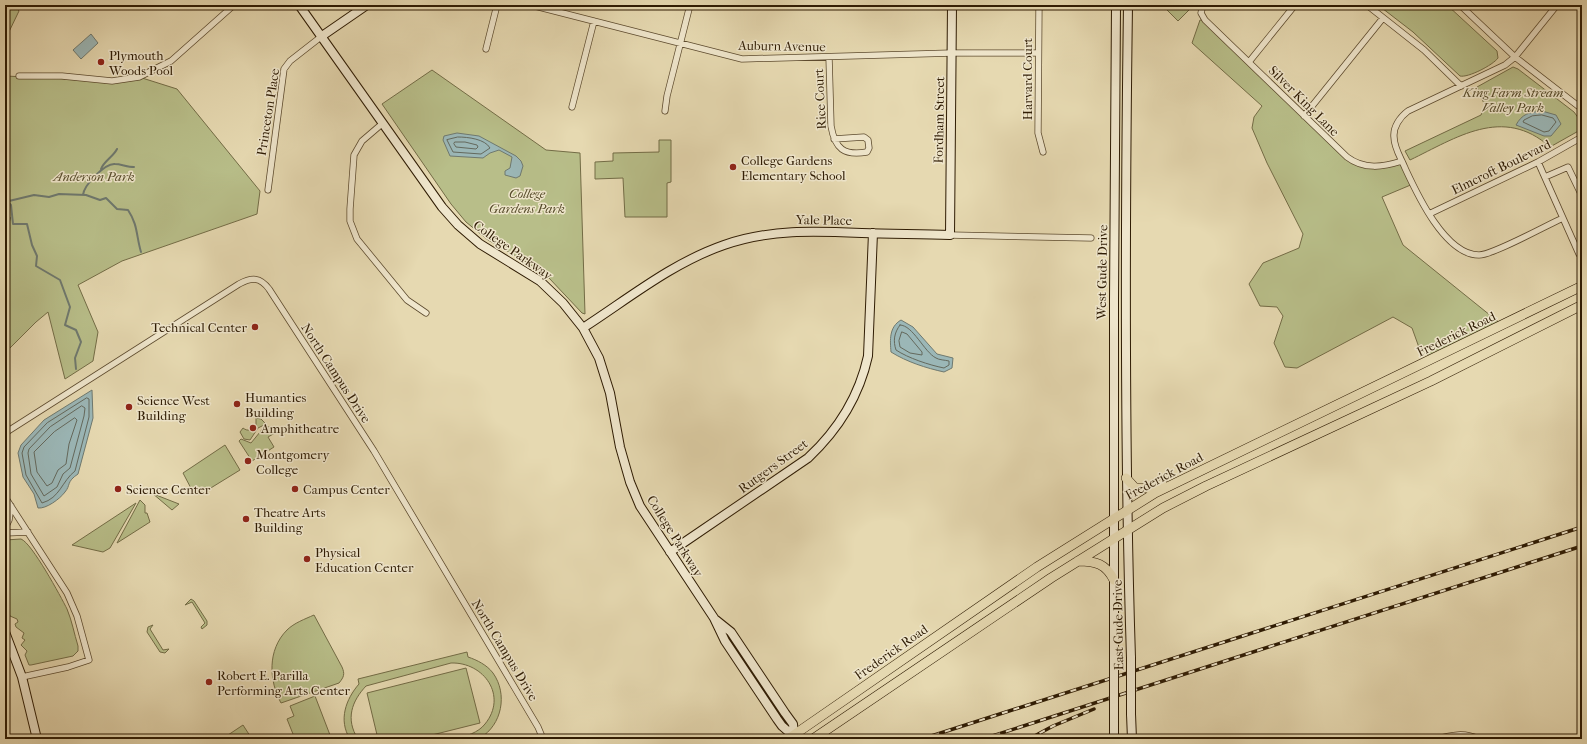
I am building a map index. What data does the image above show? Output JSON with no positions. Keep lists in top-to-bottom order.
{
  "streets": {
    "main road": ["Frederick Road"],
    "street": [
      "Auburn Avenue",
      "Harvard Court",
      "Rice Court",
      "Silver King Lane",
      "Princeton Place",
      "Fordham Street",
      "Elmcroft Boulevard",
      "Yale Place",
      "College Parkway",
      "West Gude Drive",
      "North Campus Drive",
      "Rutgers Street",
      "East Gude Drive"
    ]
  },
  "crossings": [
    ["Auburn Avenue", "Harvard Court"],
    ["Auburn Avenue", "Rice Court"],
    ["Auburn Avenue", "Fordham Street"],
    ["Princeton Place", "College Parkway"],
    ["Fordham Street", "Yale Place"],
    ["Yale Place", "College Parkway"],
    ["Yale Place", "Rutgers Street"],
    ["College Parkway", "Frederick Road"],
    ["College Parkway", "Rutgers Street"],
    ["West Gude Drive", "Frederick Road"],
    ["West Gude Drive", "East Gude Drive"],
    ["Frederick Road", "East Gude Drive"]
  ],
  "parks": ["King Farm Stream Valley Park", "Anderson Park", "College Gardens Park"],
  "places": [
    "Plymouth Woods Pool",
    "College Gardens Elementary School",
    "Technical Center",
    "Humanties Building",
    "Science West Building",
    "Amphitheatre",
    "Montgomery College",
    "Science Center",
    "Campus Center",
    "Theatre Arts Building",
    "Physical Education Center",
    "Robert E. Parilla Performing Arts Center"
  ]
}
